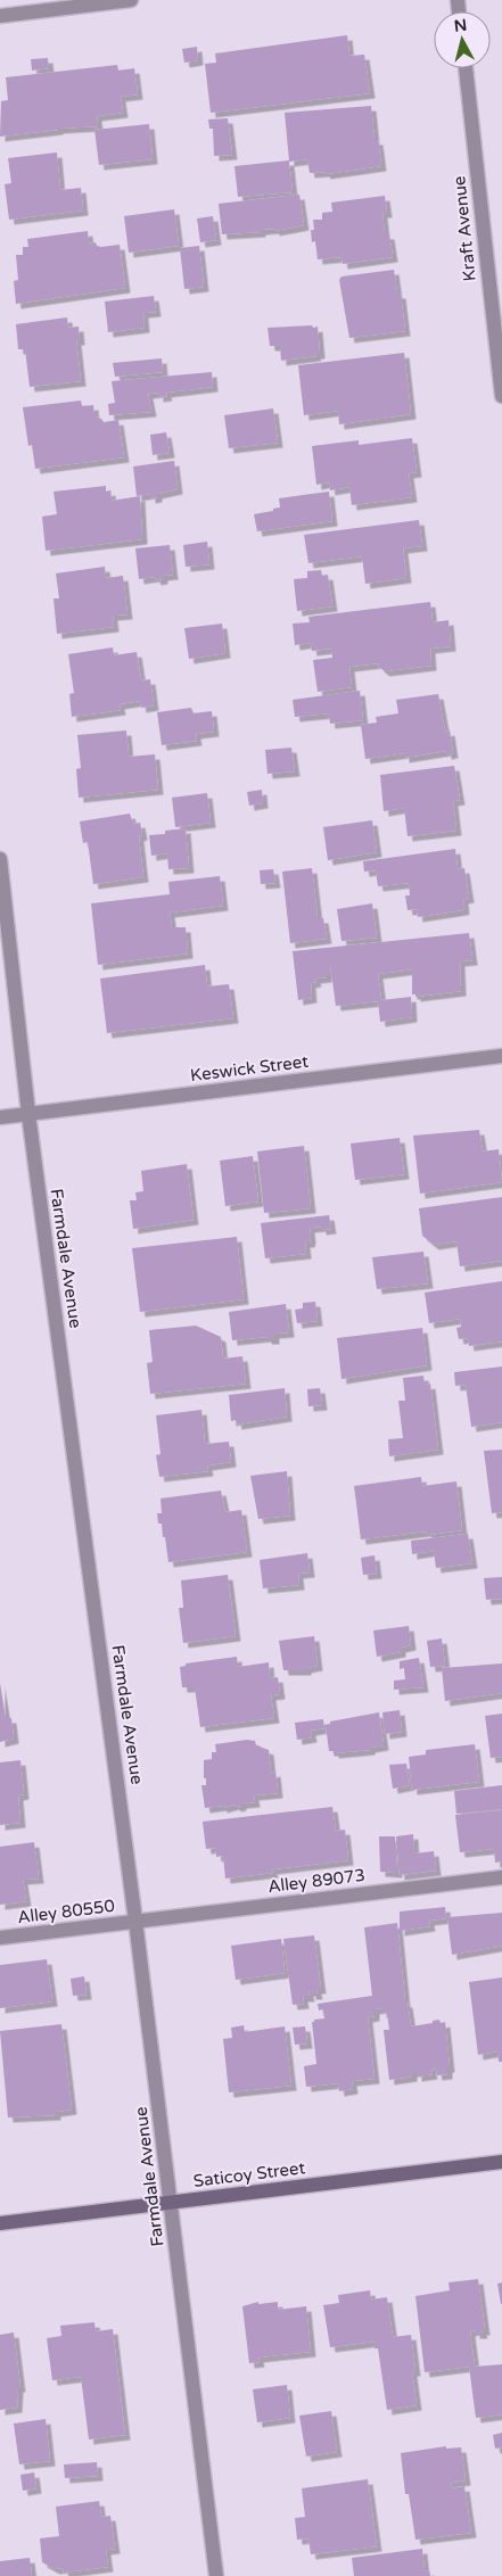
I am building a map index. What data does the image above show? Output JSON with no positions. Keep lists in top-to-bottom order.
{
  "streets": {
    "main road": ["Saticoy Street"],
    "street": [
      "Kraft Avenue",
      "Keswick Street",
      "Farmdale Avenue",
      "Alley 89073",
      "Alley 80550"
    ]
  },
  "crossings": [
    ["Keswick Street", "Farmdale Avenue"],
    ["Farmdale Avenue", "Alley 89073"],
    ["Farmdale Avenue", "Alley 80550"],
    ["Farmdale Avenue", "Saticoy Street"],
    ["Alley 89073", "Alley 80550"]
  ],
  "north": "top"
}
